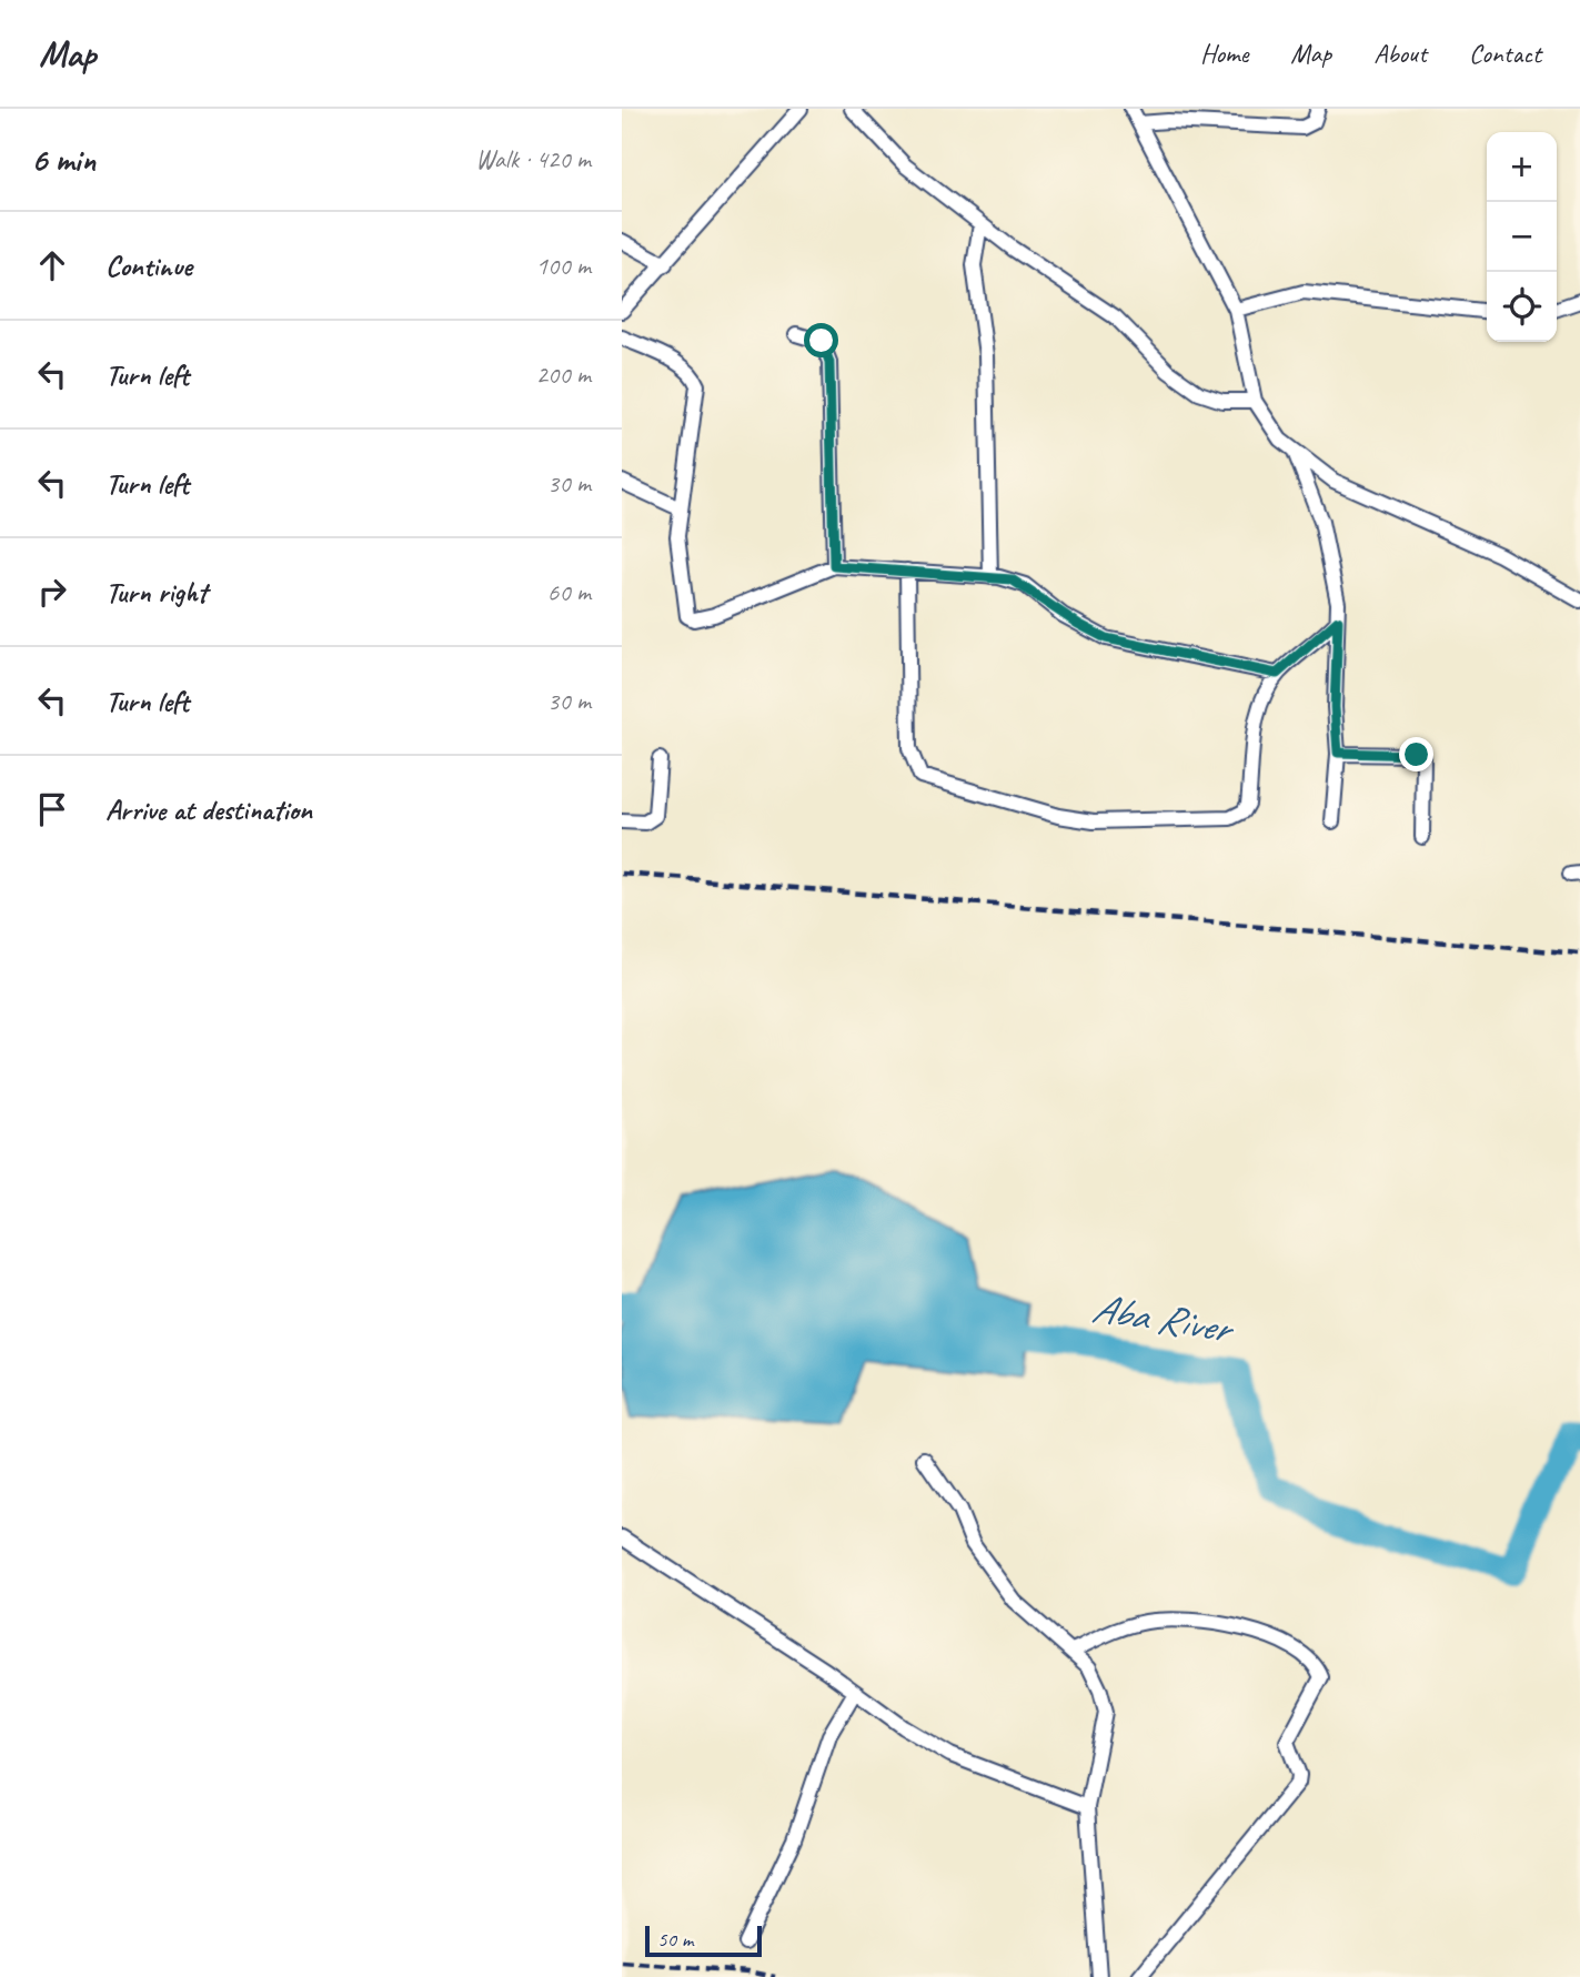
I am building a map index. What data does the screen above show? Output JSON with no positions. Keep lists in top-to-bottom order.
{
  "water": ["Aba River"],
  "scale_bar": "50 m",
  "page": {
    "header": "Map",
    "nav": [
      "Home",
      "Map",
      "About",
      "Contact"
    ],
    "heading": ["6 min", "Walk · 420 m"],
    "map_buttons": ["+", "−"],
    "list": [
      ["Continue", "100 m"],
      ["Turn left", "200 m"],
      ["Turn left", "30 m"],
      ["Turn right", "60 m"],
      ["Turn left", "30 m"],
      "Arrive at destination"
    ],
    "scale": "50 m"
  }
}
